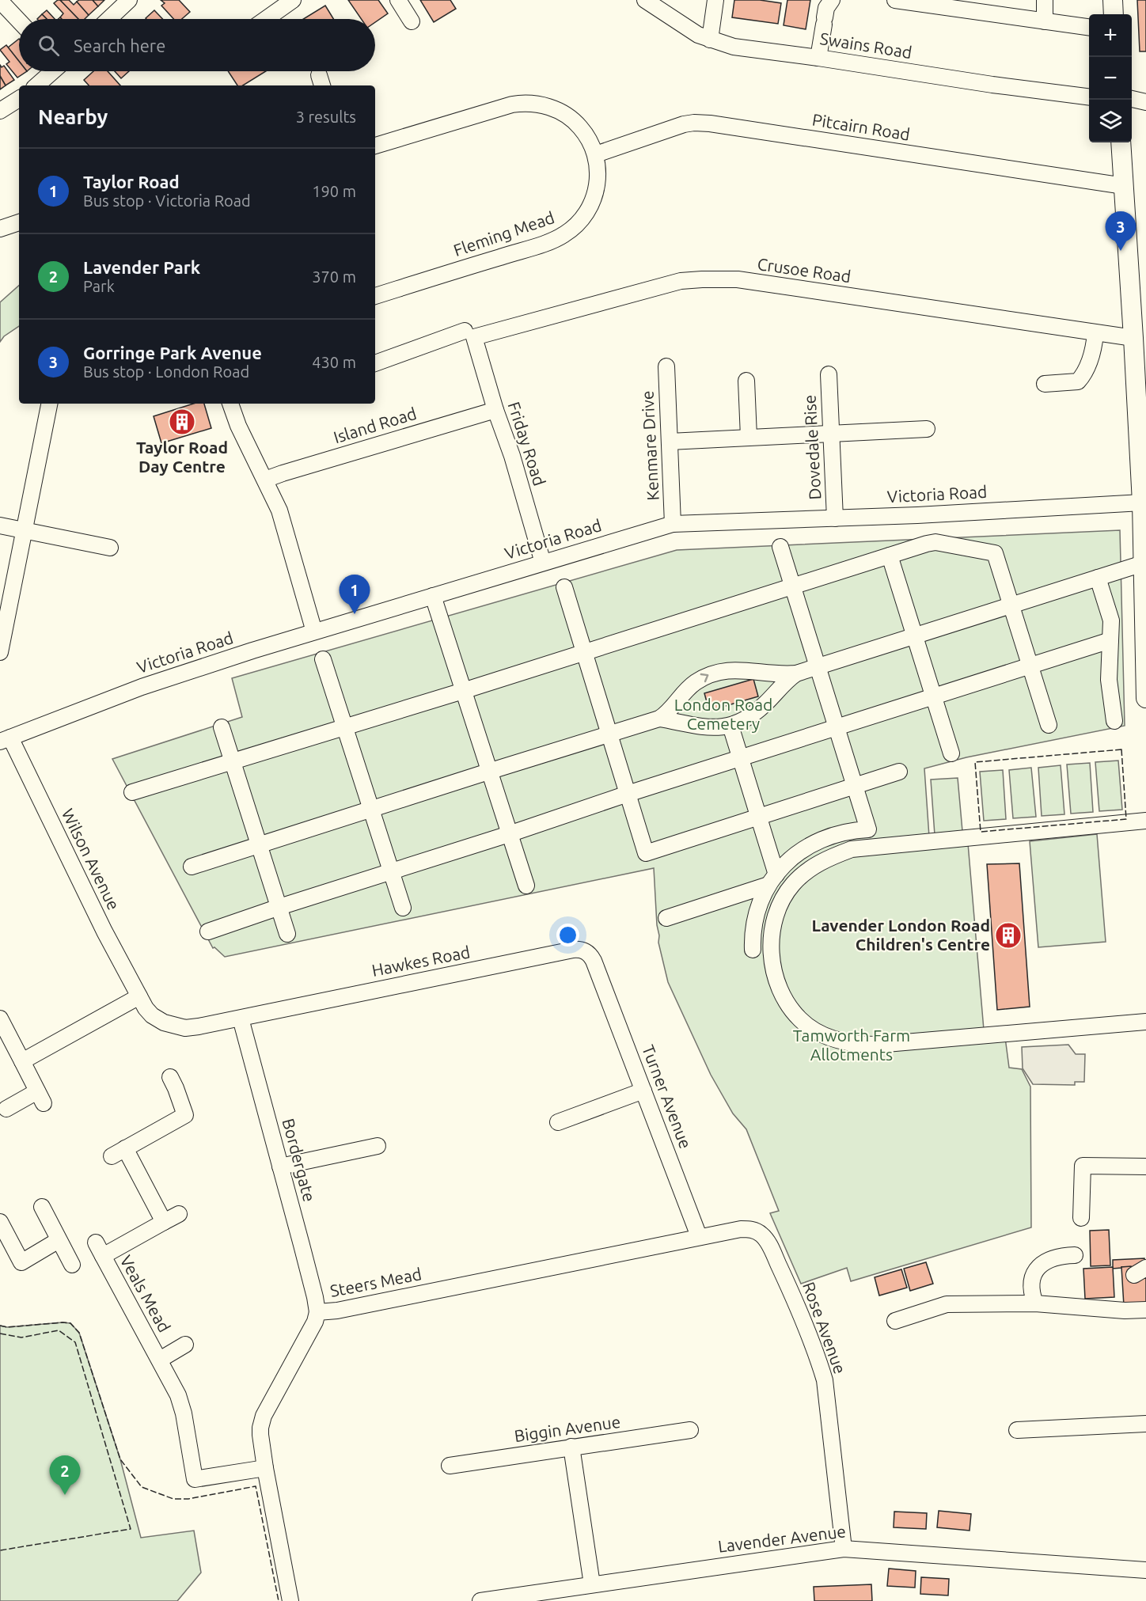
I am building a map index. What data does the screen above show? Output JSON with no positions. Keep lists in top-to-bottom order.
{
  "streets": {
    "street": [
      "Swains Road",
      "Pitcairn Road",
      "Fleming Mead",
      "Crusoe Road",
      "Island Road",
      "Friday Road",
      "Kenmare Drive",
      "Dovedale Rise",
      "Victoria Road",
      "Wilson Avenue",
      "Hawkes Road",
      "Turner Avenue",
      "Bordergate",
      "Steers Mead",
      "Veals Mead",
      "Rose Avenue",
      "Biggin Avenue",
      "Lavender Avenue"
    ]
  },
  "crossings": [
    ["Pitcairn Road", "Fleming Mead"],
    ["Crusoe Road", "Friday Road"],
    ["Island Road", "Friday Road"],
    ["Friday Road", "Victoria Road"],
    ["Kenmare Drive", "Victoria Road"],
    ["Dovedale Rise", "Victoria Road"],
    ["Victoria Road", "Wilson Avenue"],
    ["Wilson Avenue", "Hawkes Road"],
    ["Wilson Avenue", "Bordergate"],
    ["Hawkes Road", "Turner Avenue"],
    ["Hawkes Road", "Bordergate"],
    ["Turner Avenue", "Steers Mead"],
    ["Bordergate", "Steers Mead"],
    ["Steers Mead", "Veals Mead"],
    ["Steers Mead", "Rose Avenue"],
    ["Rose Avenue", "Lavender Avenue"]
  ],
  "parks": ["London Road Cemetery", "Tamworth Farm Allotments"],
  "places": {
    "building": ["Taylor Road Day Centre", "Lavender London Road Children's Centre"]
  },
  "page": {
    "map_buttons": ["+", "−"],
    "search": "Search here",
    "heading": ["Nearby", "3 results"],
    "list": [
      {
        "mark": "1",
        "name": "Taylor Road",
        "note": "Bus stop · Victoria Road",
        "value": "190 m"
      },
      {
        "mark": "2",
        "name": "Lavender Park",
        "note": "Park",
        "value": "370 m"
      },
      {
        "mark": "3",
        "name": "Gorringe Park Avenue",
        "note": "Bus stop · London Road",
        "value": "430 m"
      }
    ],
    "pins": ["3", "1", "2"]
  }
}
